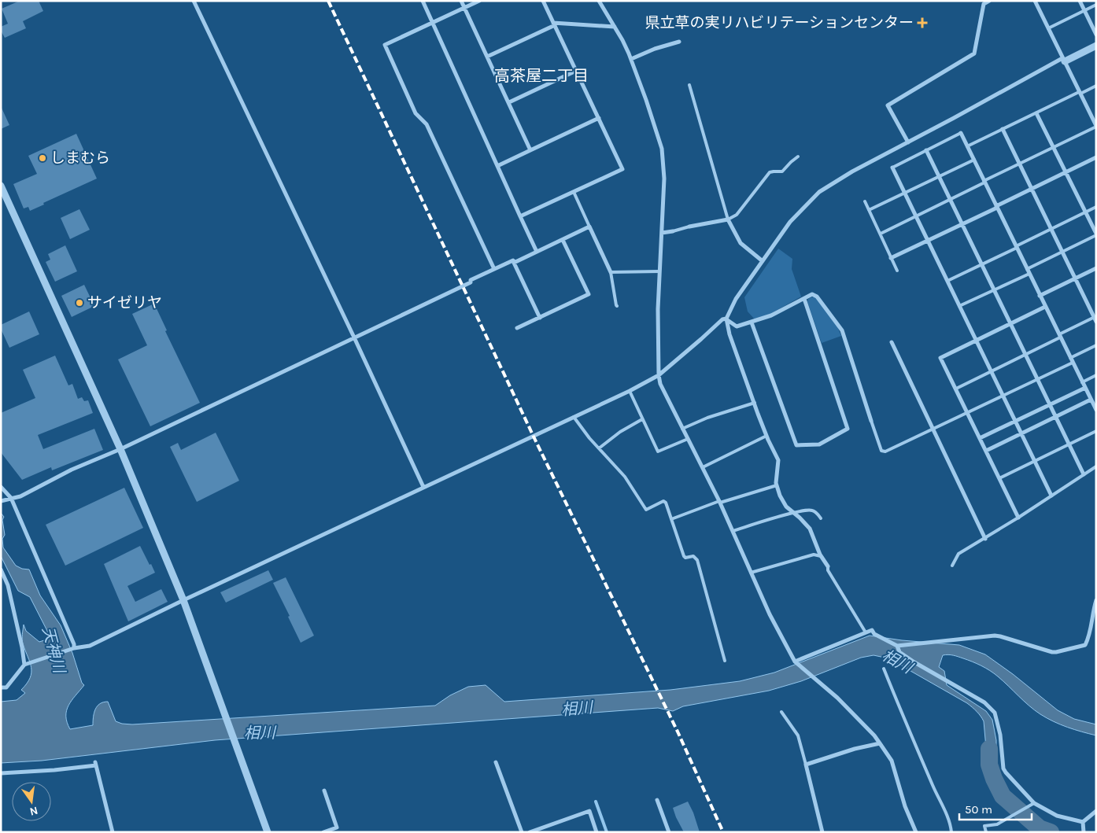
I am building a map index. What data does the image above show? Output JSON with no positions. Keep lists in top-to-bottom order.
{
  "districts": ["高茶屋二丁目"],
  "water": ["天神川", "相川"],
  "places": {
    "health": ["県立草の実リハビリテーションセンター"],
    "other": ["しまむら", "サイゼリヤ"]
  },
  "scale_bar": "50 m",
  "north": "bottom"
}
